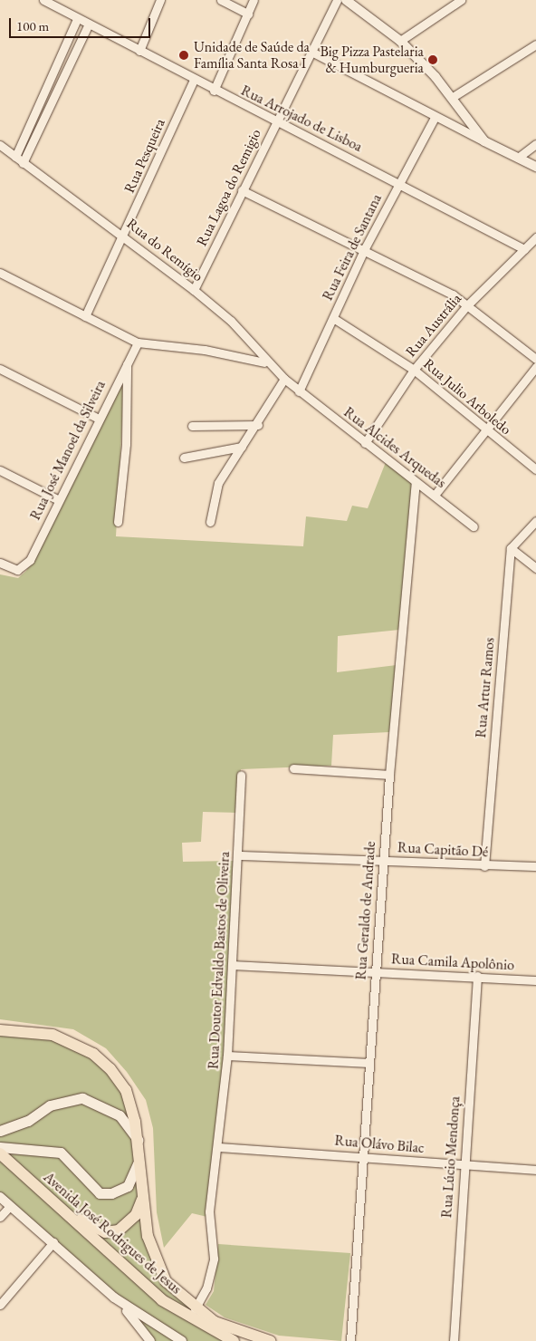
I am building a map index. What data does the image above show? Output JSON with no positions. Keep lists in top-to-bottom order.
{
  "streets": {
    "main road": ["Avenida José Rodrigues de Jesus"],
    "street": [
      "Rua Arrojado de Lisboa",
      "Rua Pesqueira",
      "Rua Lagoa do Remigio",
      "Rua Feira de Santana",
      "Rua do Remígio",
      "Rua Austrália",
      "Rua Julio Arboledo",
      "Rua Alcides Arquedas",
      "Rua José Manoel da Silveira",
      "Rua Artur Ramos",
      "Rua Capitão Dé",
      "Rua Geraldo de Andrade",
      "Rua Doutor Edvaldo Bastos de Oliveira",
      "Rua Camila Apolônio",
      "Rua Olávo Bilac",
      "Rua Lúcio Mendonça"
    ]
  },
  "crossings": [
    ["Rua Arrojado de Lisboa", "Rua Pesqueira"],
    ["Rua Arrojado de Lisboa", "Rua Lagoa do Remigio"],
    ["Rua Arrojado de Lisboa", "Rua Feira de Santana"],
    ["Rua Arrojado de Lisboa", "Rua Austrália"],
    ["Rua Pesqueira", "Rua do Remígio"],
    ["Rua Lagoa do Remigio", "Rua do Remígio"],
    ["Rua Feira de Santana", "Rua do Remígio"],
    ["Rua Feira de Santana", "Rua Julio Arboledo"],
    ["Rua Feira de Santana", "Rua Alcides Arquedas"],
    ["Rua do Remígio", "Rua Alcides Arquedas"],
    ["Rua Austrália", "Rua Julio Arboledo"],
    ["Rua Austrália", "Rua Alcides Arquedas"],
    ["Rua Alcides Arquedas", "Rua Geraldo de Andrade"],
    ["Rua Artur Ramos", "Rua Capitão Dé"],
    ["Rua Capitão Dé", "Rua Geraldo de Andrade"],
    ["Rua Capitão Dé", "Rua Doutor Edvaldo Bastos de Oliveira"],
    ["Rua Geraldo de Andrade", "Rua Camila Apolônio"],
    ["Rua Geraldo de Andrade", "Rua Olávo Bilac"],
    ["Rua Doutor Edvaldo Bastos de Oliveira", "Rua Camila Apolônio"],
    ["Rua Doutor Edvaldo Bastos de Oliveira", "Rua Olávo Bilac"],
    ["Rua Doutor Edvaldo Bastos de Oliveira", "Avenida José Rodrigues de Jesus"],
    ["Rua Camila Apolônio", "Rua Lúcio Mendonça"],
    ["Rua Olávo Bilac", "Rua Lúcio Mendonça"]
  ],
  "places": ["Unidade de Saúde da Família Santa Rosa I", "Big Pizza Pastelaria & Humburgueria"],
  "scale_bar": "100 m"
}
